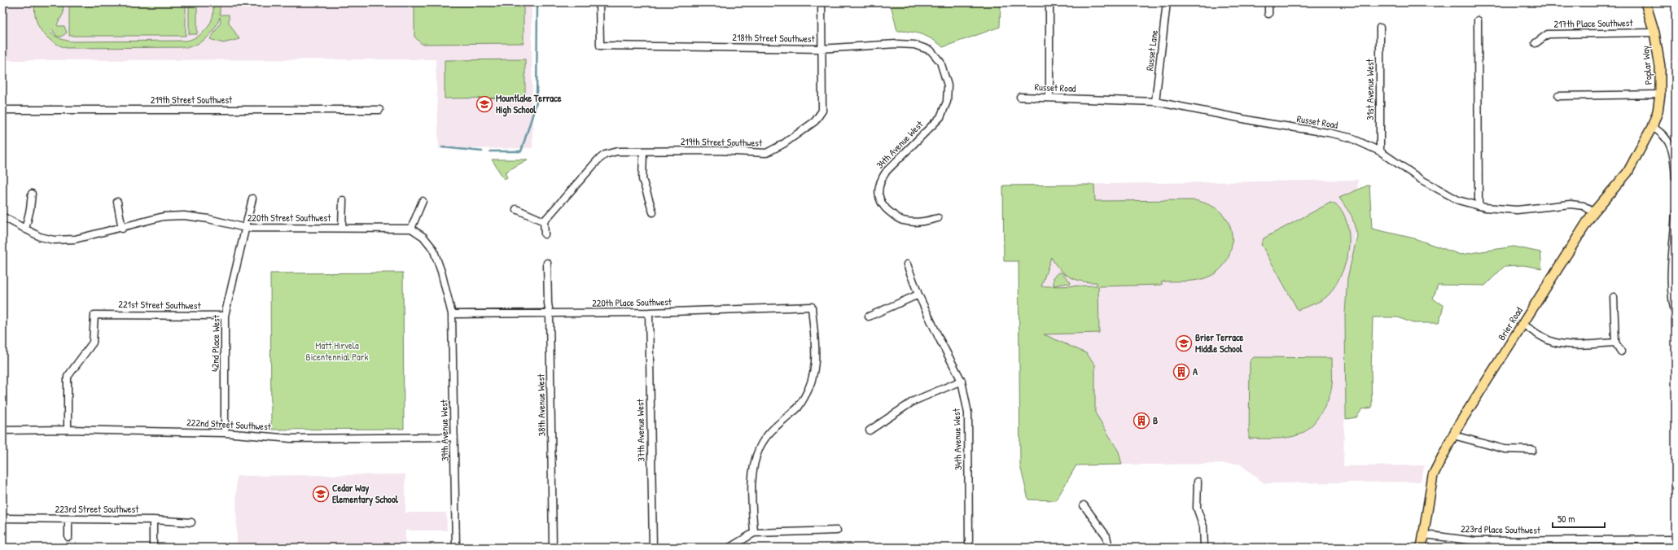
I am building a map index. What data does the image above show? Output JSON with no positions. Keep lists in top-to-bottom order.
{
  "streets": {
    "main road": ["Poplar Way", "Brier Road"],
    "street": [
      "217th Place Southwest",
      "218th Street Southwest",
      "Russet Lane",
      "Russet Road",
      "31st Avenue West",
      "219th Street Southwest",
      "34th Avenue West",
      "220th Street Southwest",
      "220th Place Southwest",
      "221st Street Southwest",
      "42nd Place West",
      "38th Avenue West",
      "222nd Street Southwest",
      "39th Avenue West",
      "37th Avenue West",
      "223rd Street Southwest",
      "223rd Place Southwest"
    ]
  },
  "crossings": [
    ["217th Place Southwest", "Poplar Way"],
    ["218th Street Southwest", "219th Street Southwest"],
    ["218th Street Southwest", "34th Avenue West"],
    ["Russet Lane", "Russet Road"],
    ["Poplar Way", "Brier Road"],
    ["Russet Road", "31st Avenue West"],
    ["Russet Road", "Brier Road"],
    ["220th Street Southwest", "42nd Place West"],
    ["220th Place Southwest", "38th Avenue West"],
    ["220th Place Southwest", "39th Avenue West"],
    ["220th Place Southwest", "37th Avenue West"],
    ["221st Street Southwest", "42nd Place West"],
    ["221st Street Southwest", "222nd Street Southwest"],
    ["Brier Road", "223rd Place Southwest"],
    ["42nd Place West", "222nd Street Southwest"],
    ["222nd Street Southwest", "39th Avenue West"]
  ],
  "parks": ["Matt Hirvela Bicentennial Park"],
  "places": {
    "school or university": ["Mountlake Terrace High School", "Brier Terrace Middle School", "Cedar Way Elementary School"],
    "building": ["A", "B"]
  },
  "scale_bar": "50 m"
}
